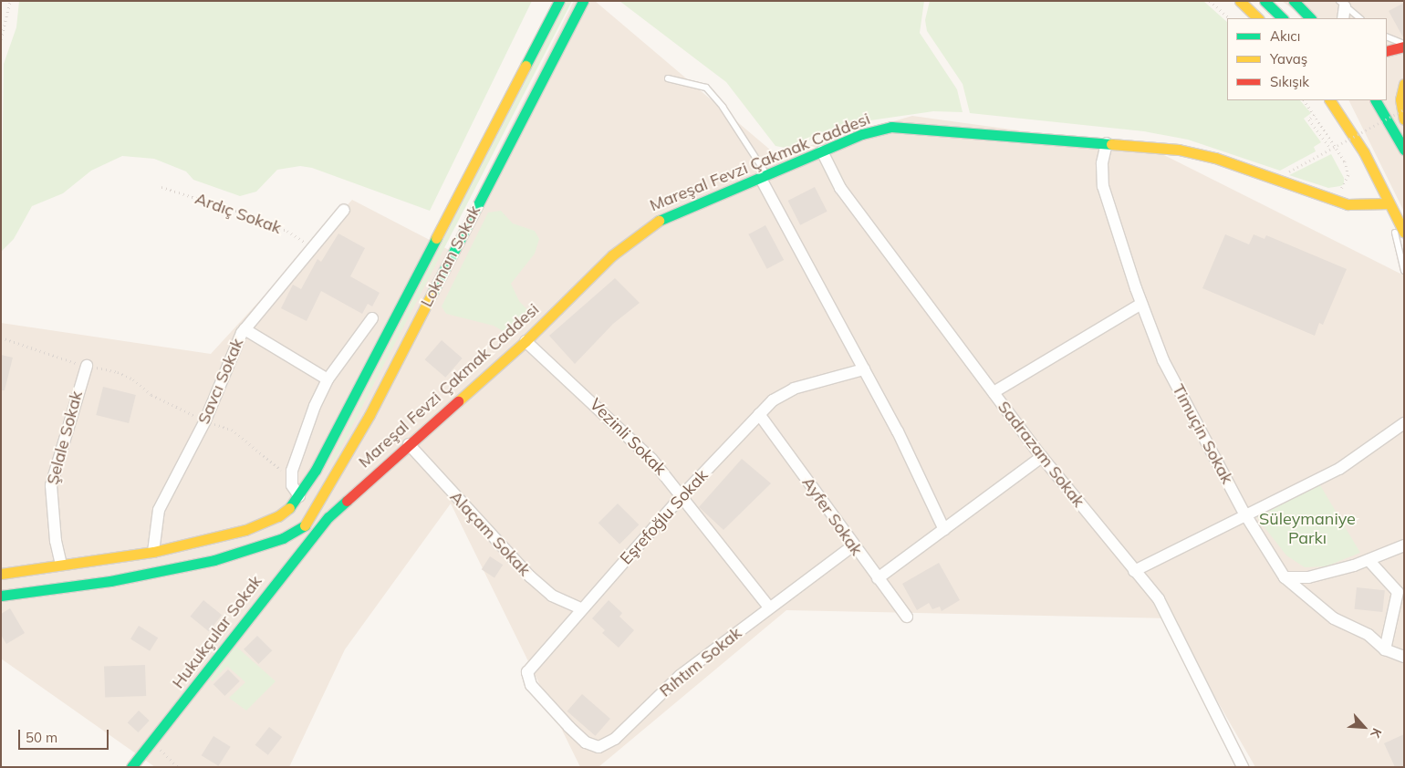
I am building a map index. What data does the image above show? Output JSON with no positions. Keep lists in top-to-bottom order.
{
  "streets": {
    "main road": ["Mareşal Fevzi Çakmak Caddesi", "Lokman Sokak", "Hukukçular Sokak"],
    "street": [
      "Savcı Sokak",
      "Timuçin Sokak",
      "Vezinli Sokak",
      "Şelale Sokak",
      "Sadrazam Sokak",
      "Ayfer Sokak",
      "Eşrefoğlu Sokak",
      "Alaçam Sokak",
      "Rıhtım Sokak"
    ],
    "path": ["Ardıç Sokak"]
  },
  "crossings": [
    ["Mareşal Fevzi Çakmak Caddesi", "Timuçin Sokak"],
    ["Mareşal Fevzi Çakmak Caddesi", "Vezinli Sokak"],
    ["Mareşal Fevzi Çakmak Caddesi", "Sadrazam Sokak"],
    ["Mareşal Fevzi Çakmak Caddesi", "Alaçam Sokak"],
    ["Mareşal Fevzi Çakmak Caddesi", "Hukukçular Sokak"],
    ["Ardıç Sokak", "Savcı Sokak"],
    ["Vezinli Sokak", "Eşrefoğlu Sokak"],
    ["Vezinli Sokak", "Rıhtım Sokak"],
    ["Ayfer Sokak", "Eşrefoğlu Sokak"],
    ["Ayfer Sokak", "Rıhtım Sokak"],
    ["Eşrefoğlu Sokak", "Alaçam Sokak"],
    ["Eşrefoğlu Sokak", "Rıhtım Sokak"]
  ],
  "parks": ["Süleymaniye Parkı"],
  "legend": ["Akıcı", "Yavaş", "Sıkışık"],
  "scale_bar": "50 m",
  "north": "bottom right"
}
